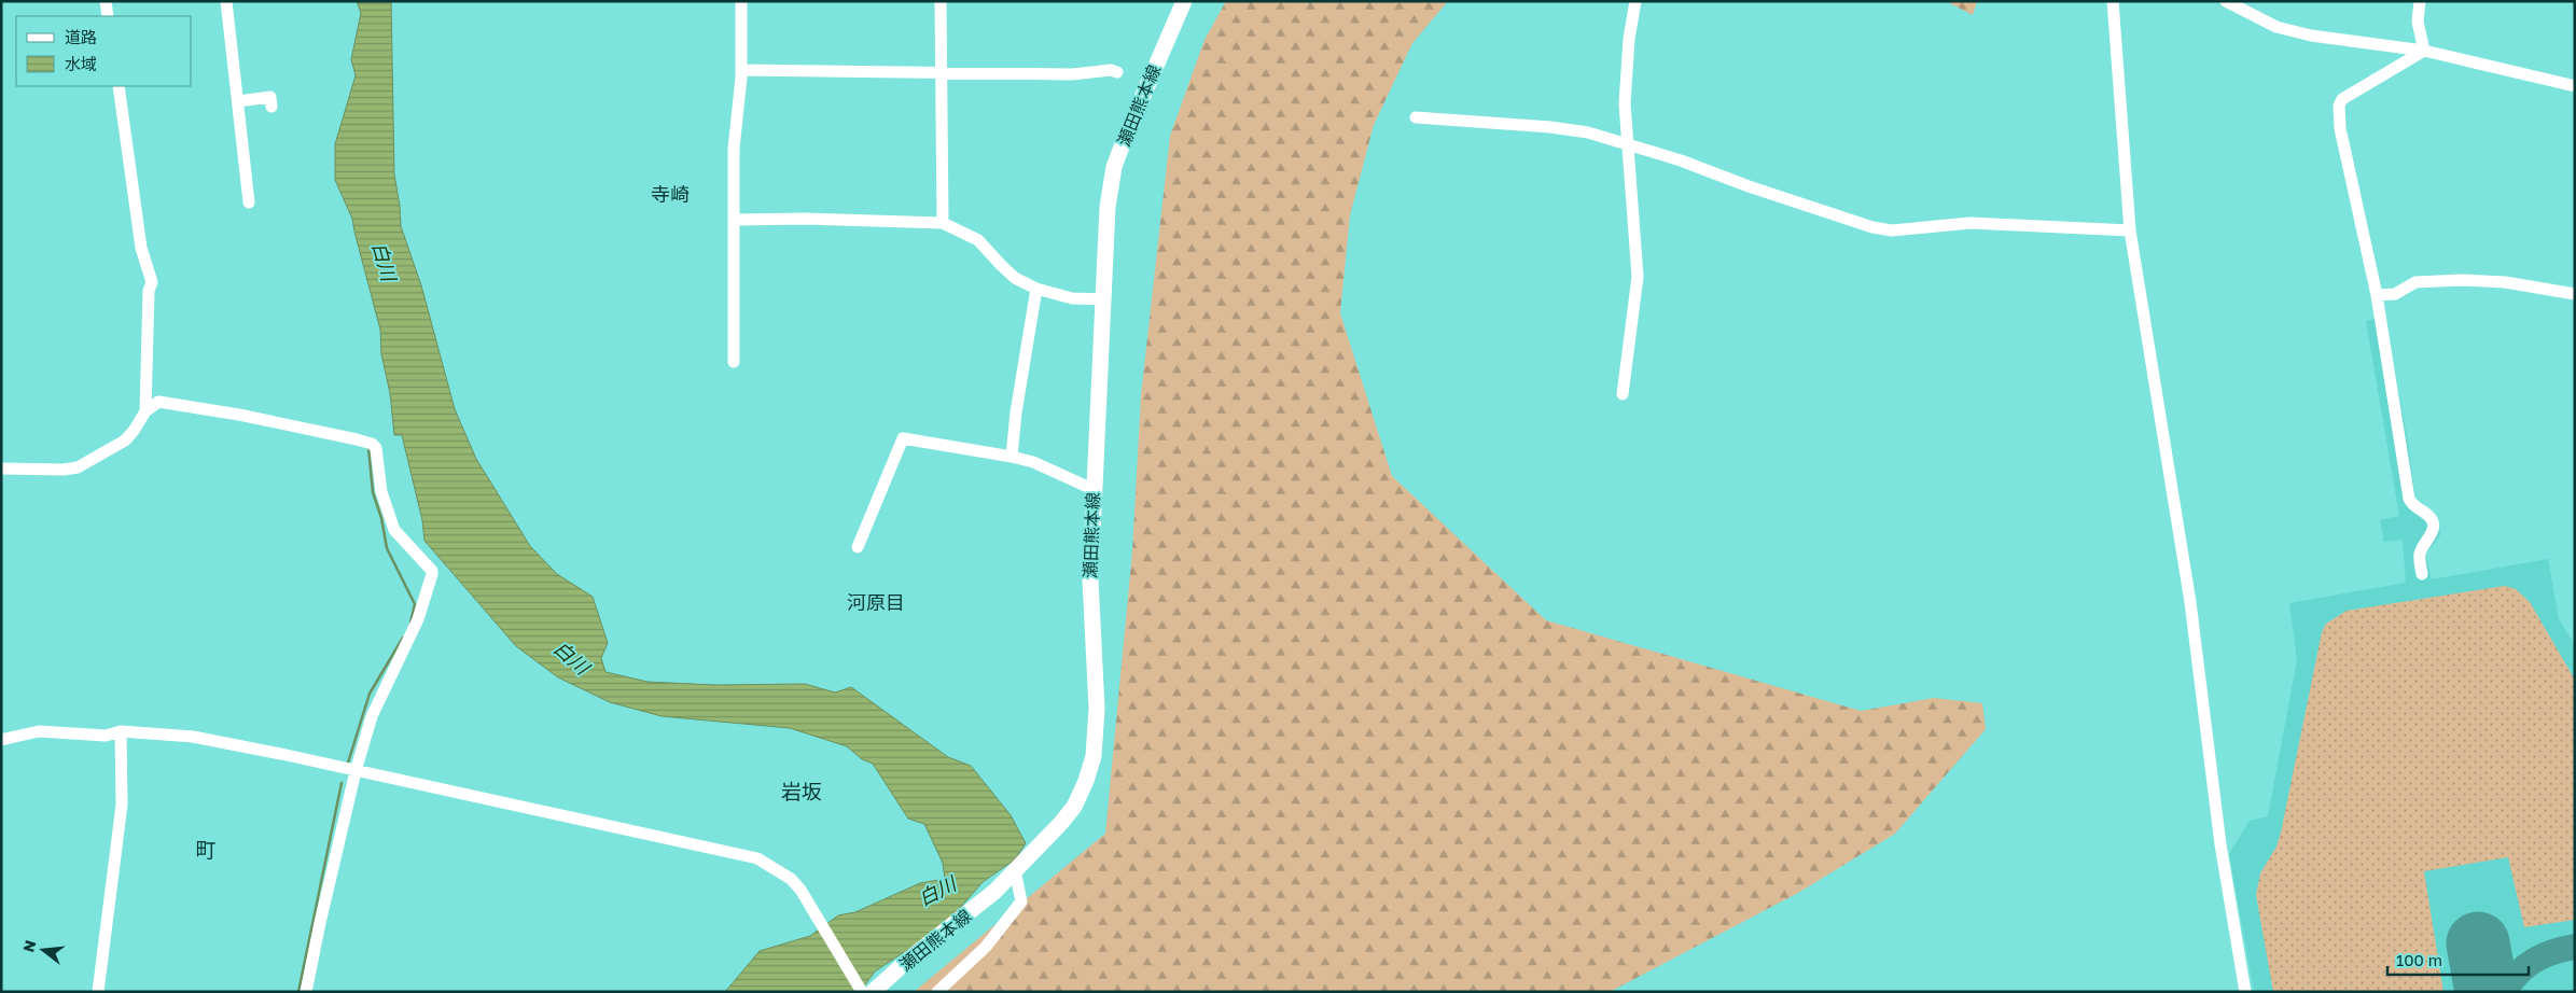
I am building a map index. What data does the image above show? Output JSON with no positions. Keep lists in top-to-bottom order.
{
  "streets": {
    "main road": ["瀬田熊本線"]
  },
  "districts": [
    "寺崎",
    "河原目",
    "岩坂",
    "町"
  ],
  "water": ["白川"],
  "legend": ["道路", "水域"],
  "scale_bar": "100 m",
  "north": "left"
}
